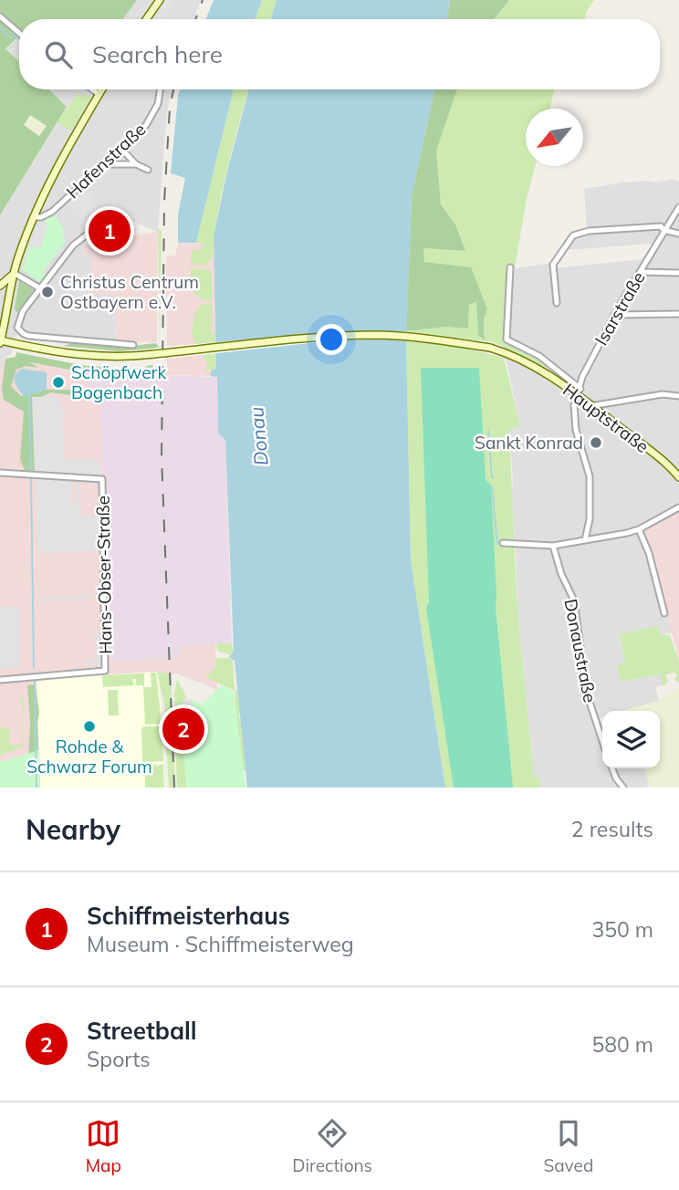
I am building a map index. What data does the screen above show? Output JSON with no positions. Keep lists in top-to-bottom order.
{
  "streets": {
    "main road": ["Hauptstraße"],
    "street": [
      "Hafenstraße",
      "Isarstraße",
      "Hans-Obser-Straße",
      "Donaustraße"
    ]
  },
  "crossings": [
    ["Isarstraße", "Hauptstraße"]
  ],
  "water": ["Donau"],
  "places": [
    "Christus Centrum Ostbayern e.V.",
    "Schöpfwerk Bogenbach",
    "Sankt Konrad",
    "Rohde & Schwarz Forum"
  ],
  "north": "bottom left",
  "page": {
    "search": "Search here",
    "pins": ["1", "2"],
    "heading": ["Nearby", "2 results"],
    "list": [
      {
        "mark": "1",
        "name": "Schiffmeisterhaus",
        "note": "Museum · Schiffmeisterweg",
        "value": "350 m"
      },
      {
        "mark": "2",
        "name": "Streetball",
        "note": "Sports",
        "value": "580 m"
      }
    ],
    "nav": ["Map", "Directions", "Saved"]
  }
}
